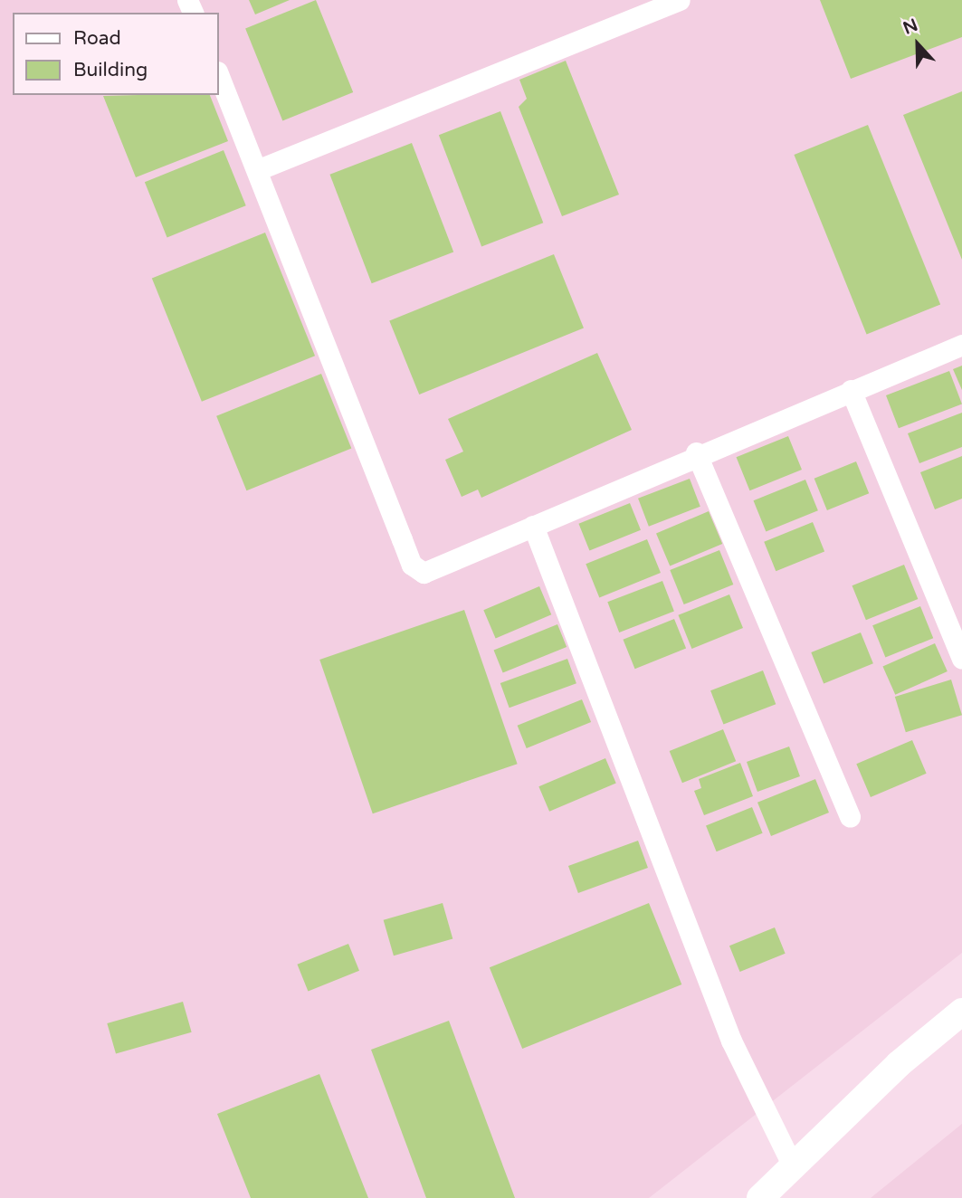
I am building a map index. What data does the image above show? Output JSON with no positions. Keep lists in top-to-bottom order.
{
  "legend": ["Road", "Building"],
  "north": "top"
}
